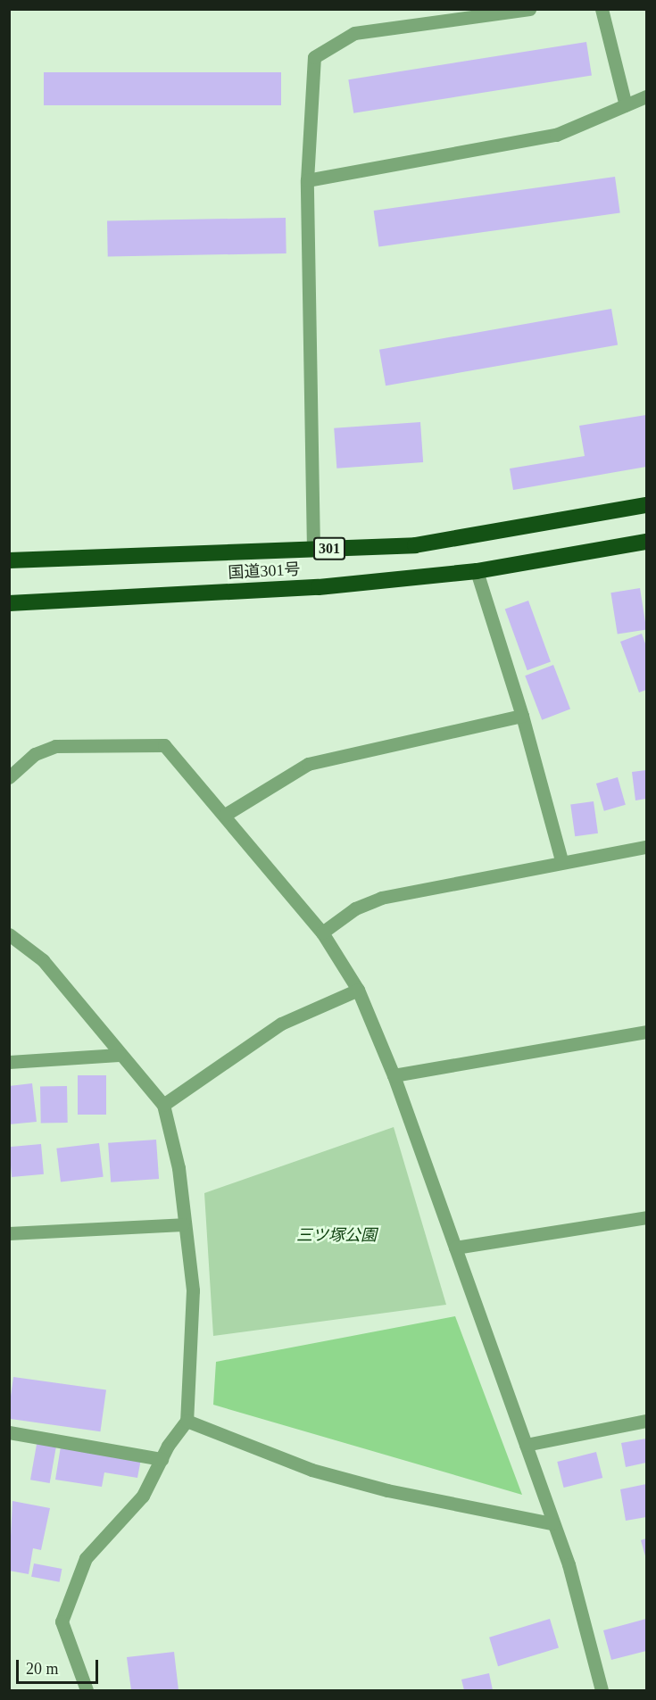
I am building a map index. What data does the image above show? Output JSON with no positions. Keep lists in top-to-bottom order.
{
  "streets": {
    "highway": ["301", "国道301号"]
  },
  "parks": ["三ツ塚公園"],
  "scale_bar": "20 m"
}
